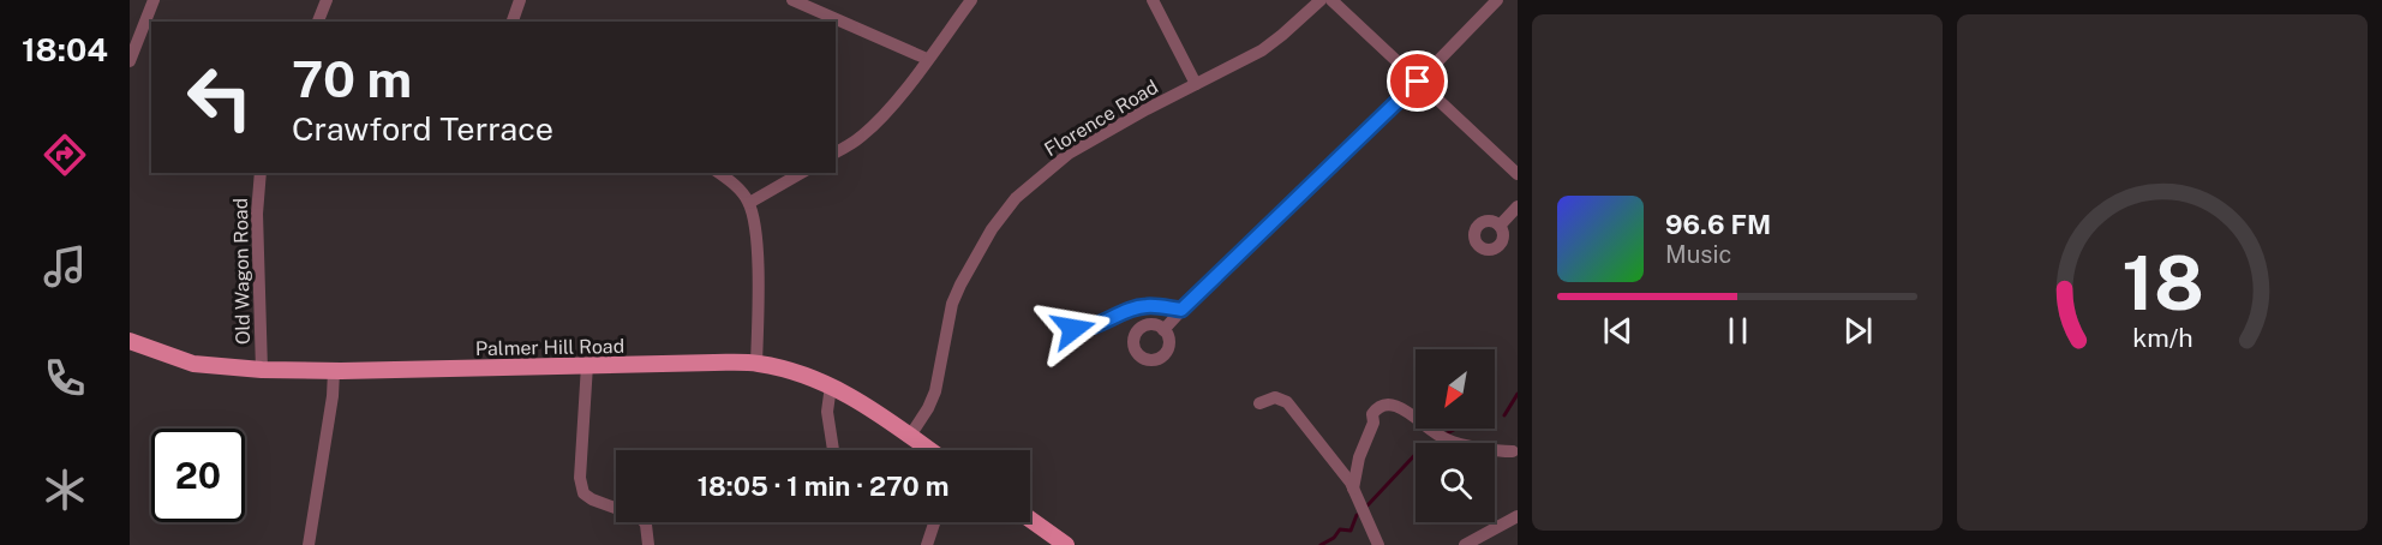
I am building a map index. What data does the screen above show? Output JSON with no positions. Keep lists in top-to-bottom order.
{
  "streets": {
    "main road": ["Palmer Hill Road"],
    "street": ["Florence Road", "Old Wagon Road"]
  },
  "crossings": [
    ["Florence Road", "Palmer Hill Road"],
    ["Old Wagon Road", "Palmer Hill Road"]
  ],
  "north": "bottom left",
  "page": {
    "tabs": "18:04",
    "turn": ["70 m", "Crawford Terrace"],
    "song": ["96.6 FM", "Music"],
    "limit": "20",
    "trip": "18:05 · 1 min · 270 m",
    "gauge": ["18", "km/h"]
  }
}
